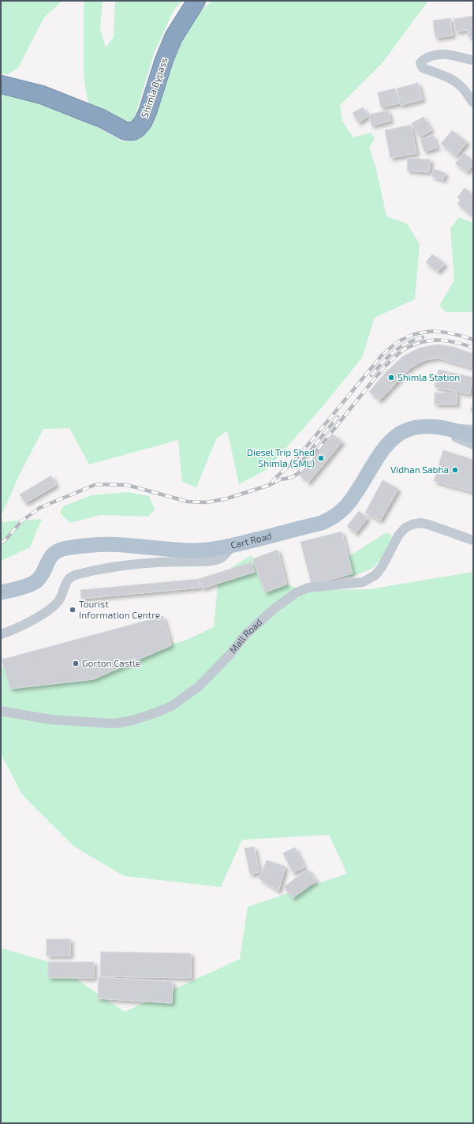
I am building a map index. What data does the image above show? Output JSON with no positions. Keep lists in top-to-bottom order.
{
  "streets": {
    "highway": ["Shimla Bypass"],
    "main road": ["Cart Road"],
    "street": ["Mall Road"]
  },
  "places": [
    "Shimla Station",
    "Diesel Trip Shed Shimla (SML)",
    "Vidhan Sabha",
    "Tourist Information Centre",
    "Gorton Castle"
  ]
}
